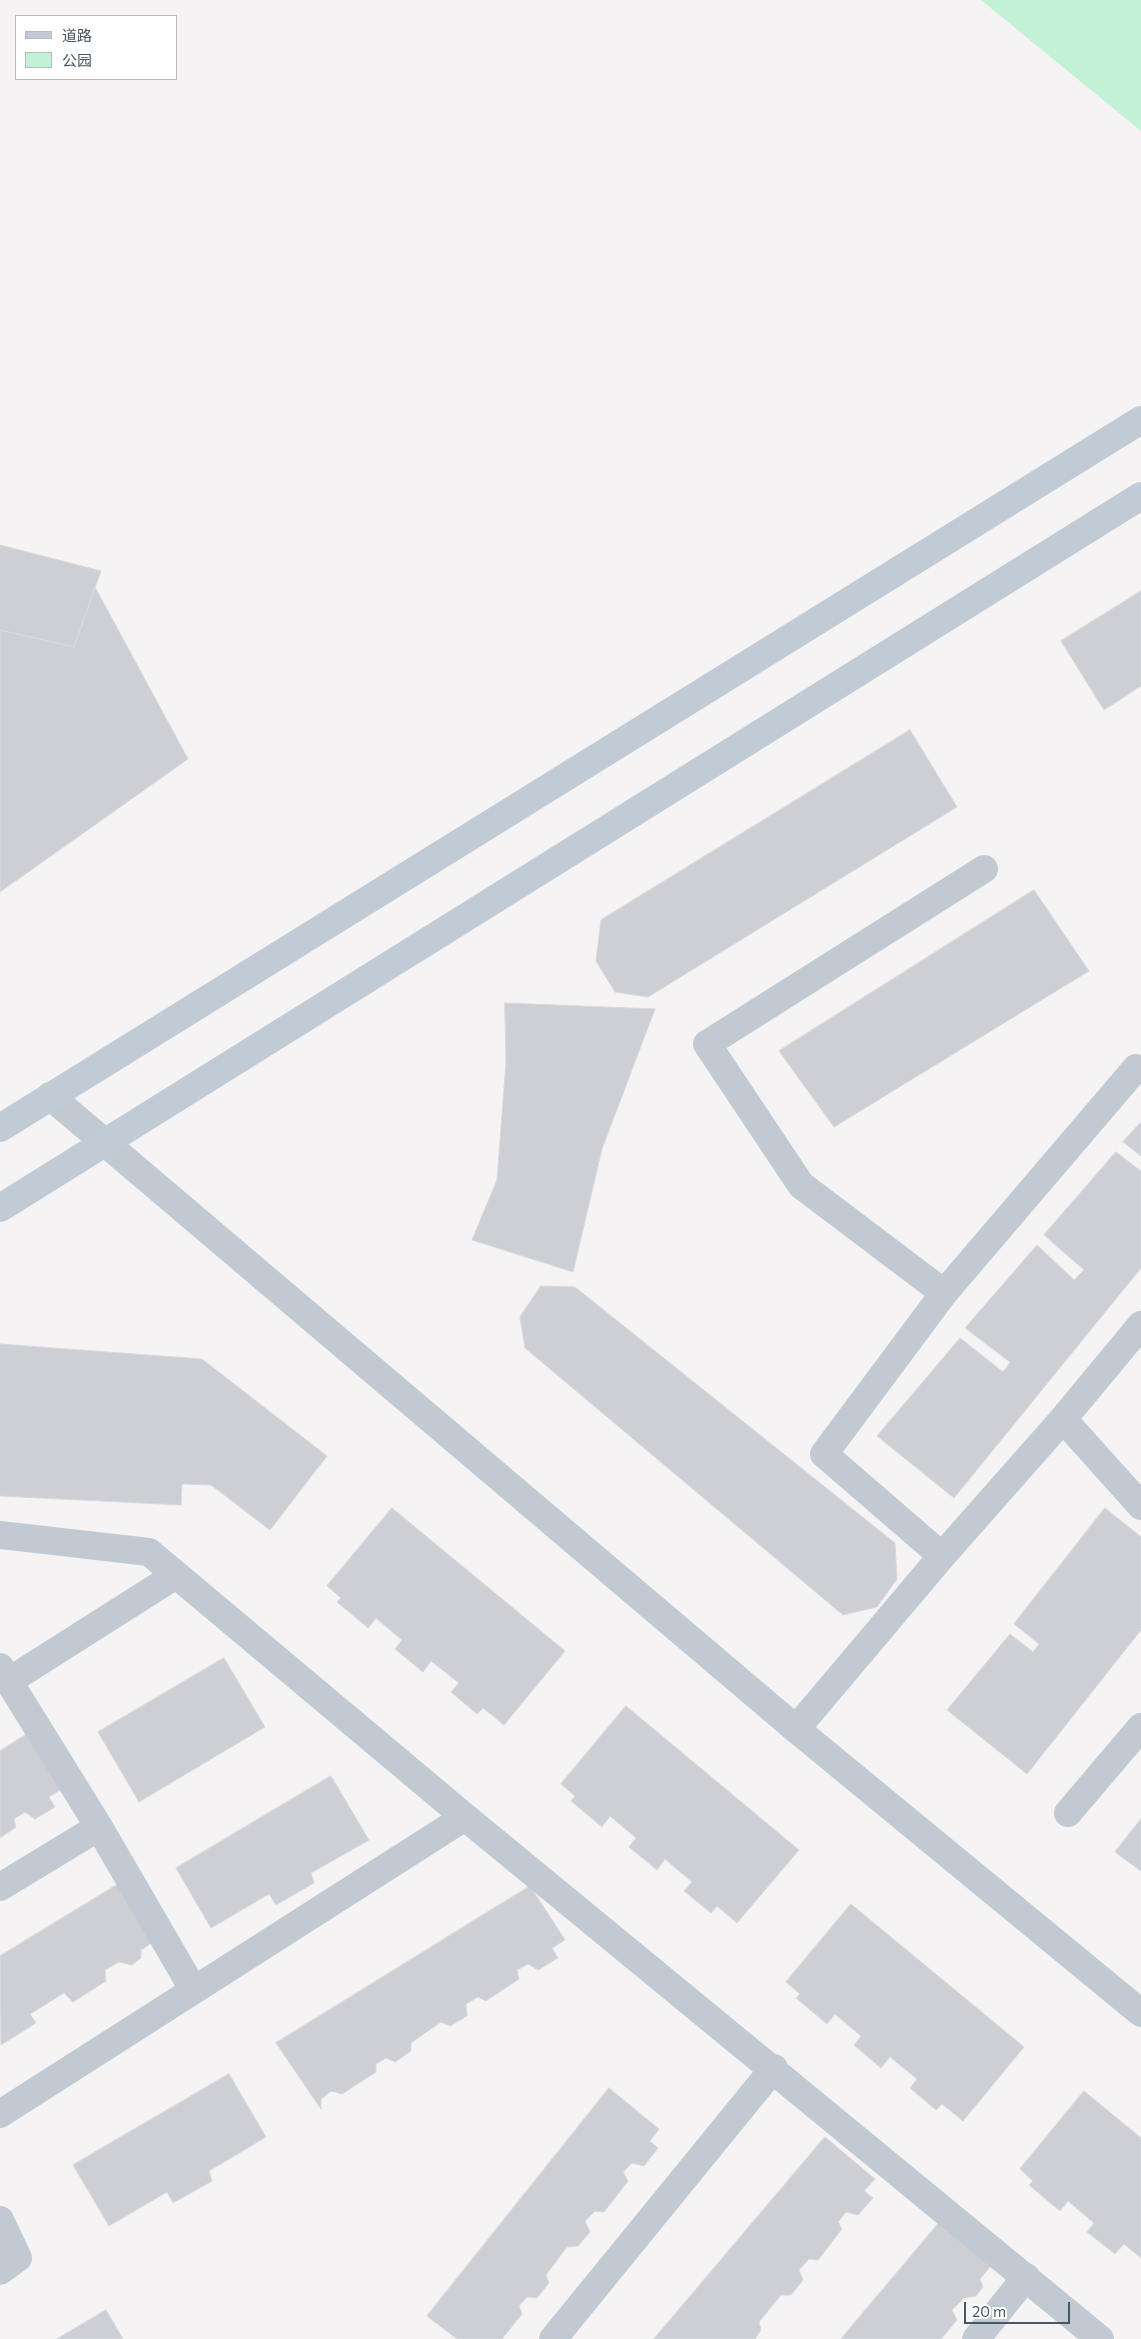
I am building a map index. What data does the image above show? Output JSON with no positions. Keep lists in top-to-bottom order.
{
  "legend": ["道路", "公园"],
  "scale_bar": "20 m"
}
